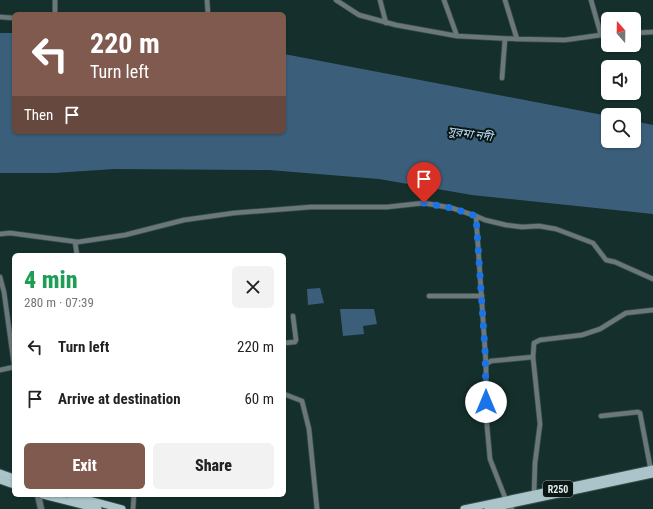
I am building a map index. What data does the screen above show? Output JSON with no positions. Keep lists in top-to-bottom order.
{
  "streets": {
    "main road": ["R250"]
  },
  "water": ["সুরমা নদী"],
  "north": "top",
  "page": {
    "turn": ["220 m", "Turn left"],
    "then": "Then",
    "heading": ["4 min", "280 m · 07:39"],
    "list": [
      {
        "name": "Turn left",
        "value": "220 m"
      },
      {
        "name": "Arrive at destination",
        "value": "60 m"
      }
    ],
    "buttons": ["Exit", "Share"]
  }
}
